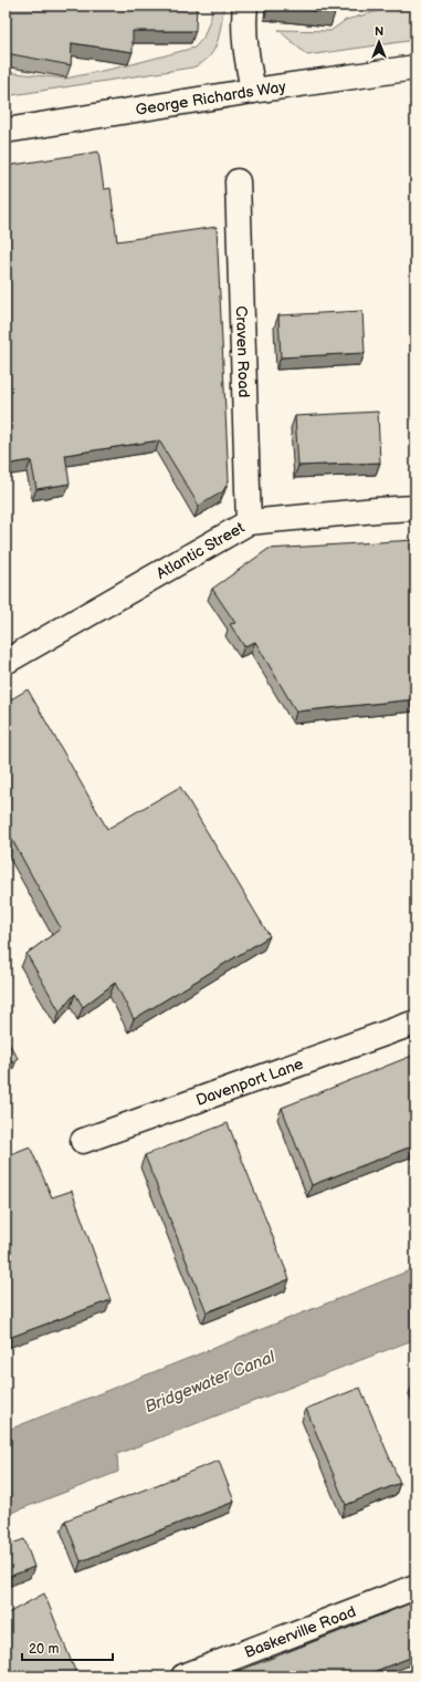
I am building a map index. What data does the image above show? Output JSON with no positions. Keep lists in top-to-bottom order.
{
  "streets": {
    "street": [
      "George Richards Way",
      "Craven Road",
      "Atlantic Street",
      "Davenport Lane",
      "Baskerville Road"
    ]
  },
  "crossings": [
    ["Craven Road", "Atlantic Street"]
  ],
  "water": ["Bridgewater Canal"],
  "scale_bar": "20 m",
  "north": "top"
}
